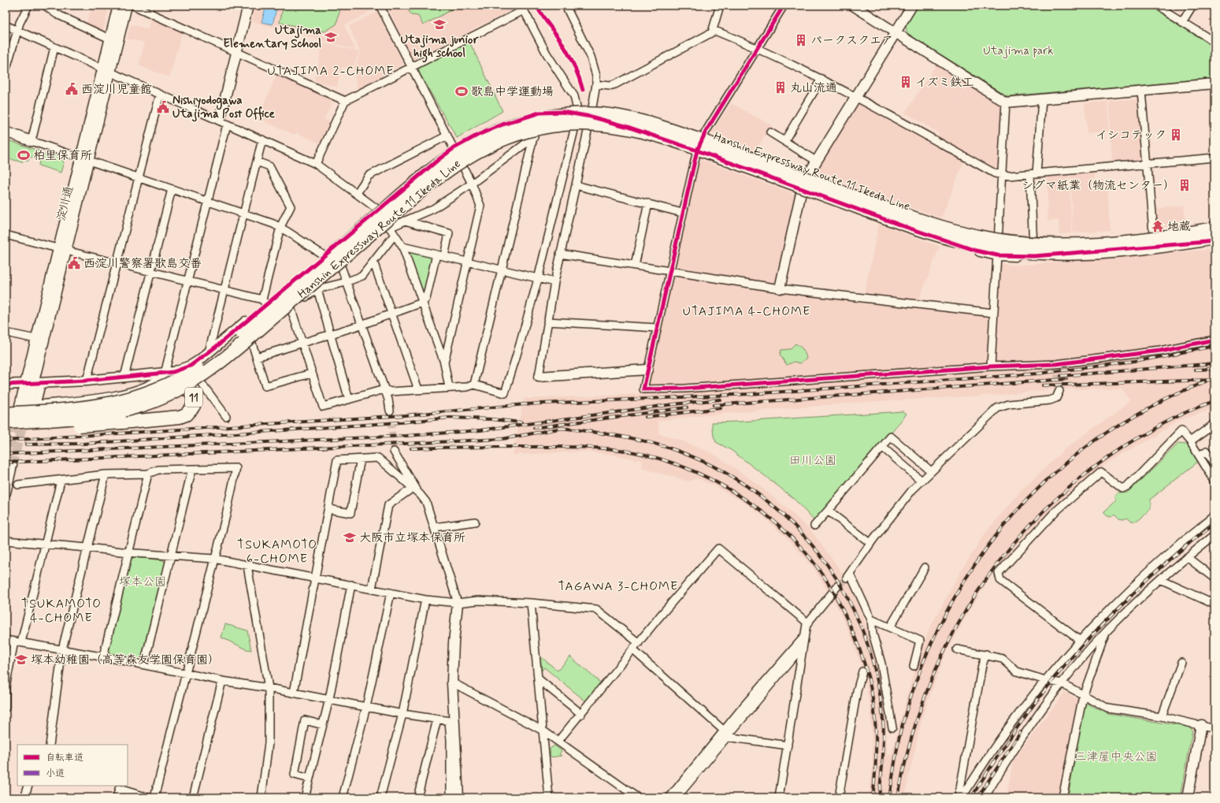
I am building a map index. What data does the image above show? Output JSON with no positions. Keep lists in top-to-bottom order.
{
  "streets": {
    "highway": ["Hanshin Expressway Route 11 Ikeda Line", "11"],
    "street": ["淀川通"]
  },
  "crossings": [
    ["Hanshin Expressway Route 11 Ikeda Line", "淀川通"]
  ],
  "districts": [
    "UTAJIMA 2-CHOME",
    "UTAJIMA 4-CHOME",
    "TSUKAMOTO 6-CHOME",
    "TAGAWA 3-CHOME",
    "TSUKAMOTO 4-CHOME"
  ],
  "parks": [
    "Utajima park",
    "田川公園",
    "塚本公園",
    "三津屋中央公園"
  ],
  "places": {
    "school or university": [
      "Utajima junior high school",
      "Utajima Elementary School",
      "大阪市立塚本保育所",
      "塚本幼稚園（高等森友学園保育園）"
    ],
    "building": [
      "パークスクエア",
      "イズミ鉄工",
      "丸山流通",
      "イシコテック",
      "シグマ紙業（物流センター）"
    ],
    "public building": ["西淀川児童館", "Nishiyodogawa Utajima Post Office", "西淀川警察署歌島交番"],
    "sports": ["歌島中学運動場", "柏里保育所"],
    "temple": ["地蔵"]
  },
  "legend": ["自転車道", "小道"]
}
